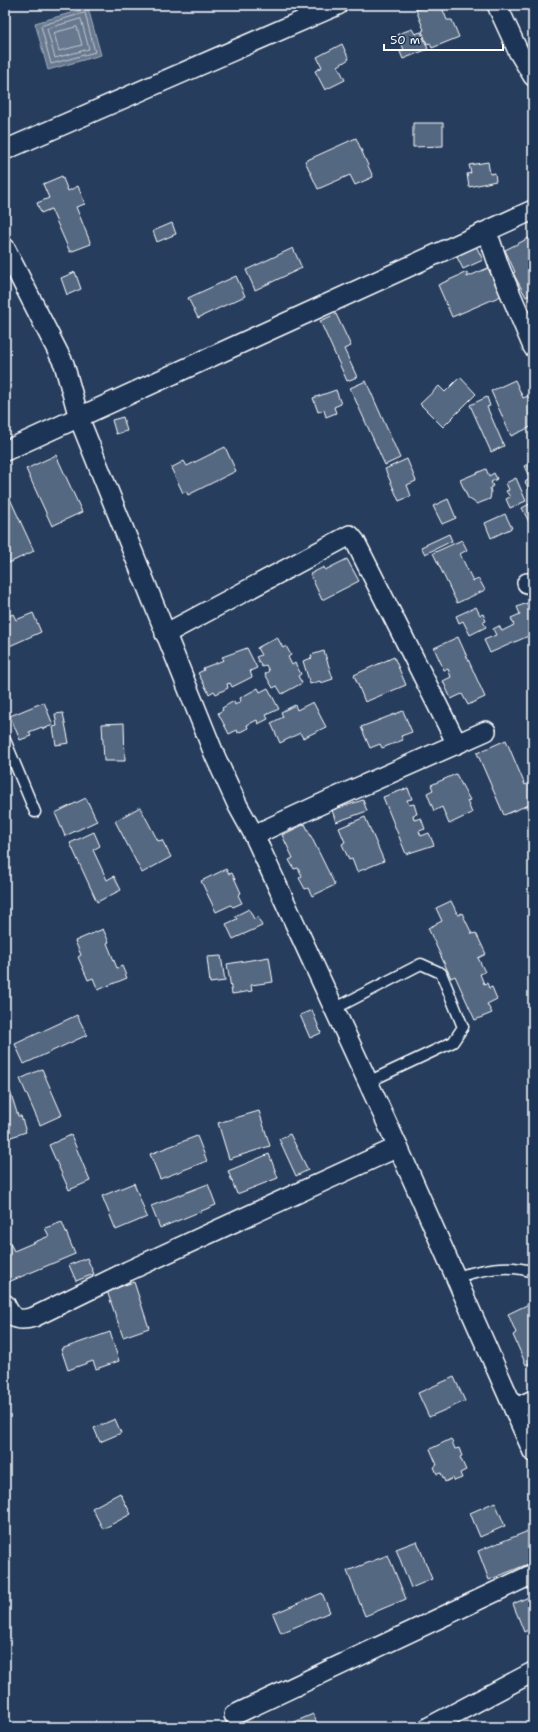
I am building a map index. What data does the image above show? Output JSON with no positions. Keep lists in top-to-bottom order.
{
  "scale_bar": "50 m"
}
